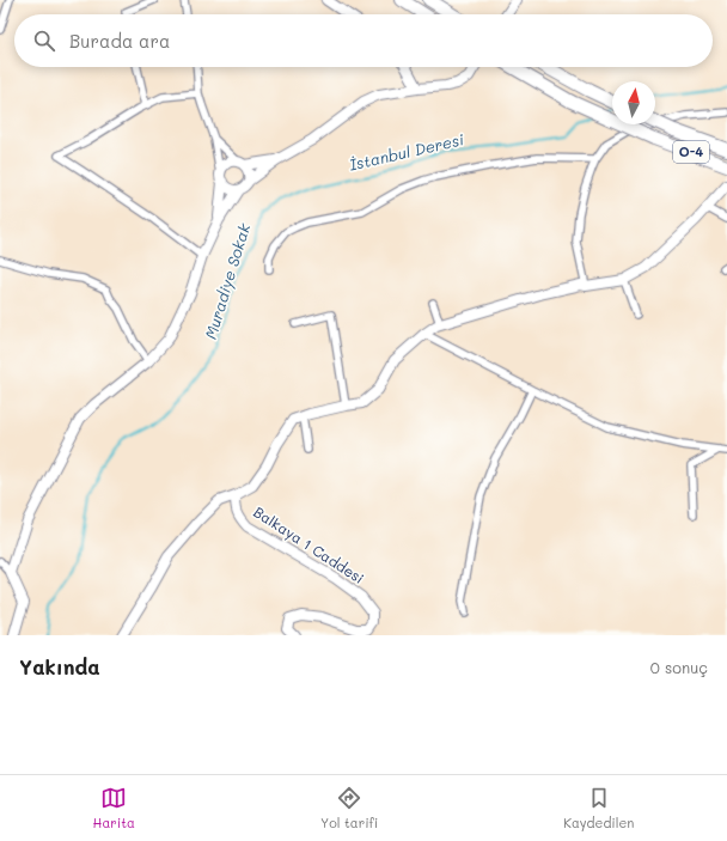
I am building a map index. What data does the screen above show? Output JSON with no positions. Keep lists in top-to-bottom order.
{
  "streets": {
    "highway": ["O-4"],
    "street": ["Balkaya 1 Caddesi"]
  },
  "water": ["İstanbul Deresi", "Muradiye Sokak"],
  "north": "top",
  "page": {
    "search": "Burada ara",
    "heading": ["Yakında", "0 sonuç"],
    "nav": ["Harita", "Yol tarifi", "Kaydedilen"]
  }
}
